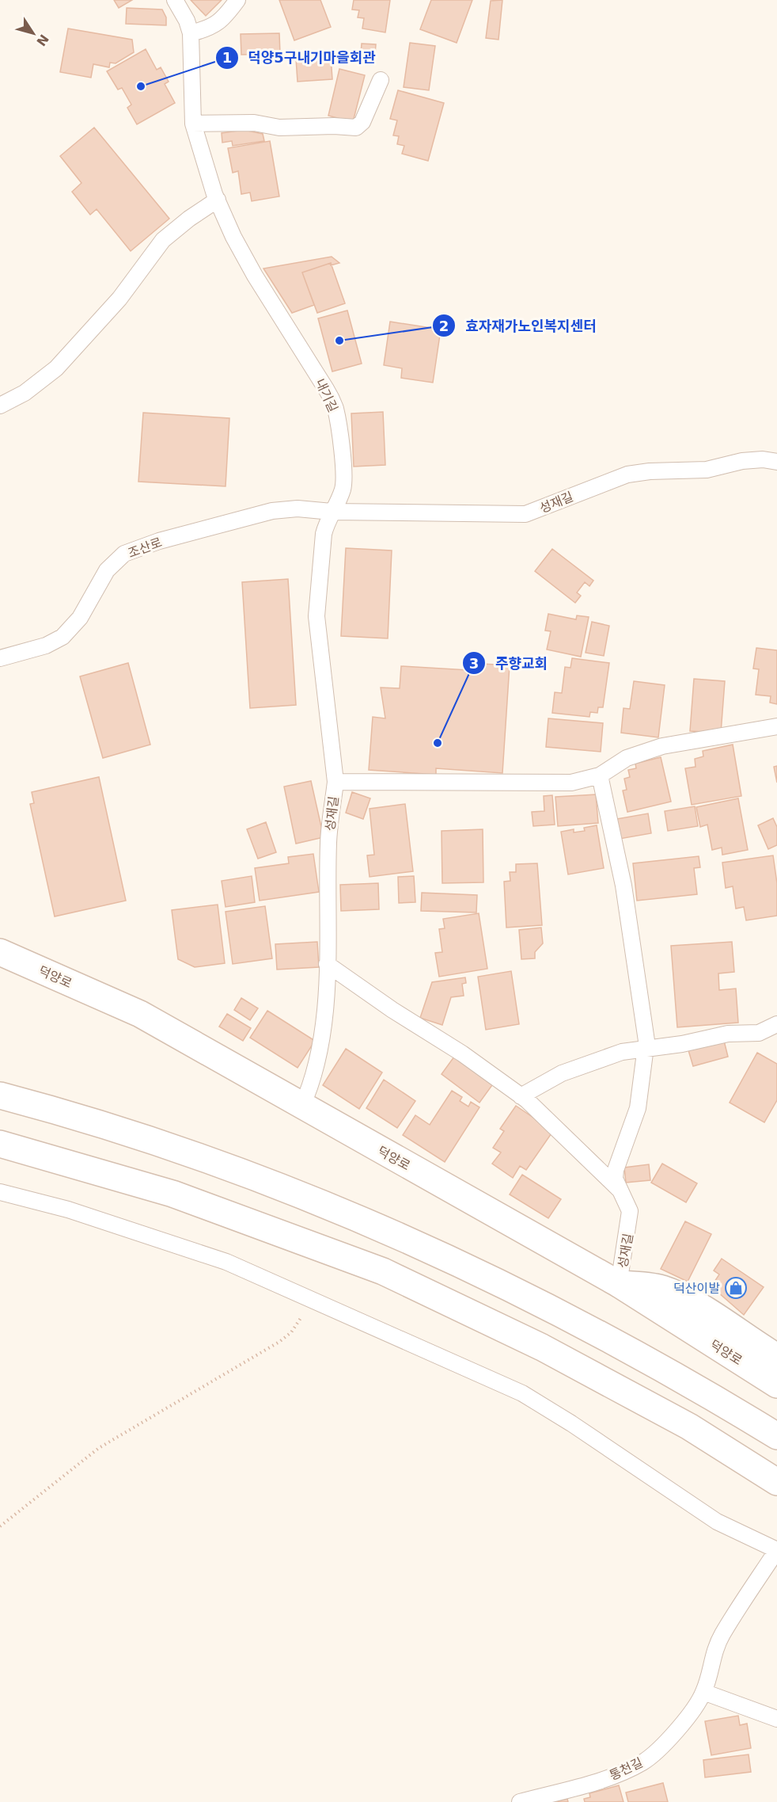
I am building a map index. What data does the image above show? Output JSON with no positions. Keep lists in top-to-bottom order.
{
  "streets": {
    "main road": ["성재길", "덕양로"],
    "lane": ["내기길", "조산로", "통천길"]
  },
  "crossings": [
    ["내기길", "성재길"],
    ["내기길", "조산로"],
    ["성재길", "조산로"],
    ["성재길", "덕양로"]
  ],
  "places": {
    "other": ["덕양5구내기마을회관", "효자재가노인복지센터", "주향교회"],
    "shop": ["덕산이발"]
  },
  "north": "bottom right"
}
